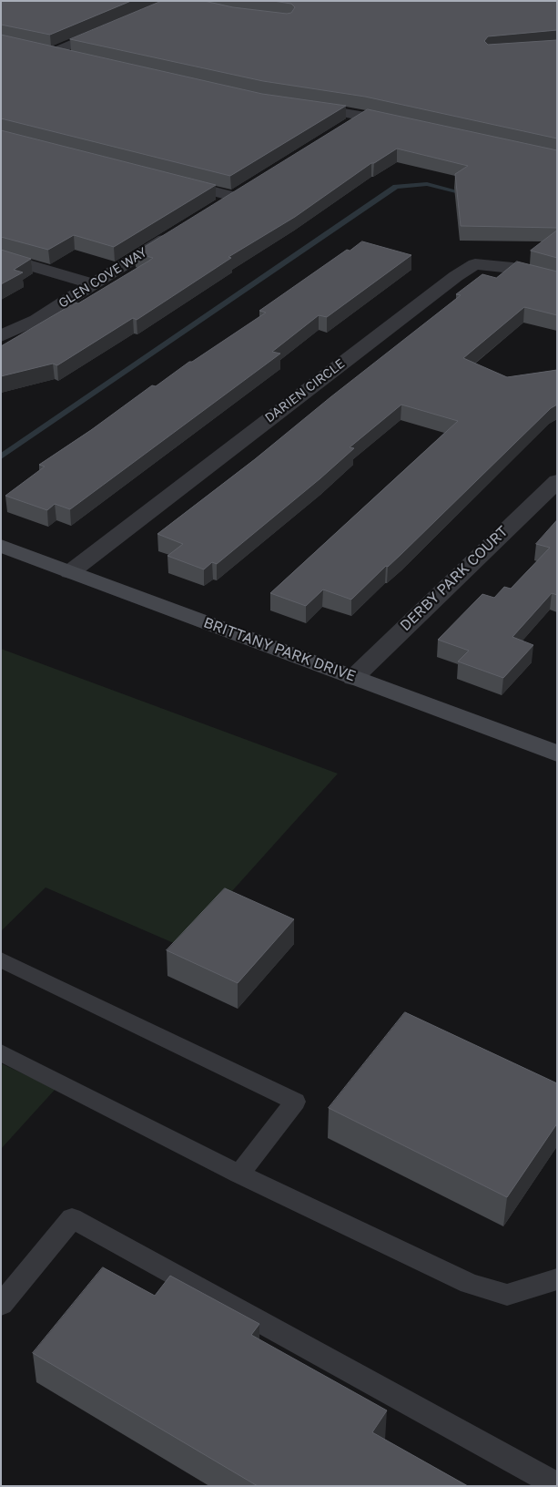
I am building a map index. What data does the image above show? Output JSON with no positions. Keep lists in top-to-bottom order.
{
  "streets": {
    "street": [
      "GLEN COVE WAY",
      "DARIEN CIRCLE",
      "DERBY PARK COURT",
      "BRITTANY PARK DRIVE"
    ]
  },
  "crossings": [
    ["DARIEN CIRCLE", "BRITTANY PARK DRIVE"],
    ["DERBY PARK COURT", "BRITTANY PARK DRIVE"]
  ]
}
